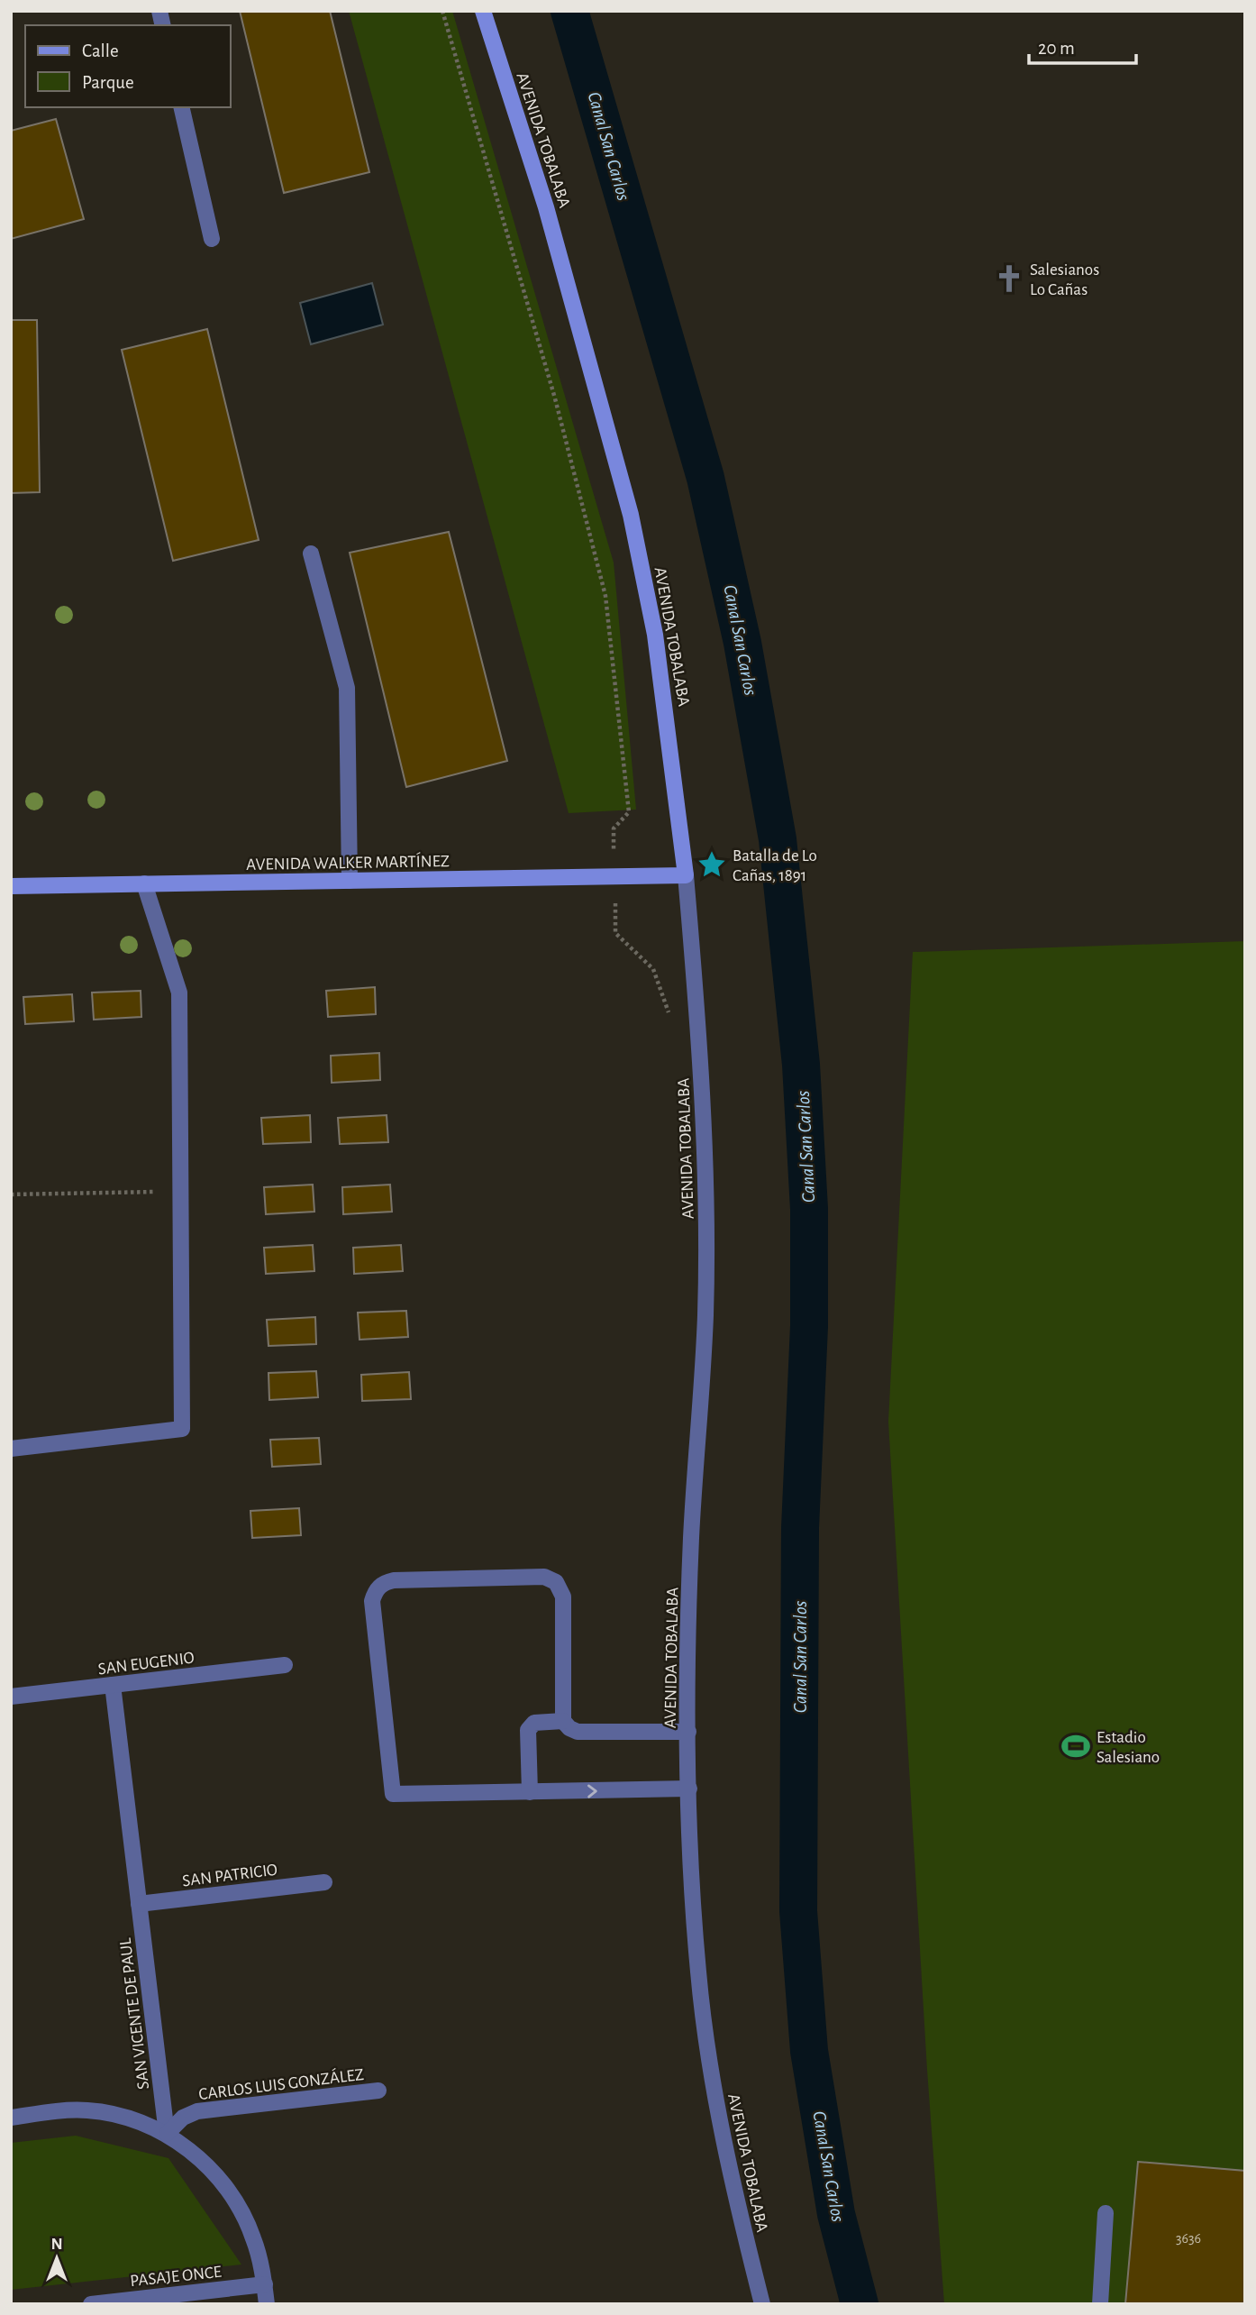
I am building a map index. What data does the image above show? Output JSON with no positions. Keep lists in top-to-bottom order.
{
  "streets": {
    "main road": ["AVENIDA TOBALABA", "AVENIDA WALKER MARTÍNEZ"],
    "street": [
      "SAN EUGENIO",
      "SAN PATRICIO",
      "SAN VICENTE DE PAUL",
      "CARLOS LUIS GONZÁLEZ",
      "PASAJE ONCE"
    ]
  },
  "crossings": [
    ["AVENIDA TOBALABA", "AVENIDA WALKER MARTÍNEZ"],
    ["SAN EUGENIO", "SAN VICENTE DE PAUL"],
    ["SAN PATRICIO", "SAN VICENTE DE PAUL"],
    ["SAN VICENTE DE PAUL", "CARLOS LUIS GONZÁLEZ"]
  ],
  "water": ["Canal San Carlos"],
  "places": {
    "church": ["Salesianos Lo Cañas"],
    "place": ["Batalla de Lo Cañas, 1891"],
    "sports": ["Estadio Salesiano"]
  },
  "house_numbers": ["3636"],
  "legend": ["Calle", "Parque"],
  "scale_bar": "20 m",
  "north": "top"
}
